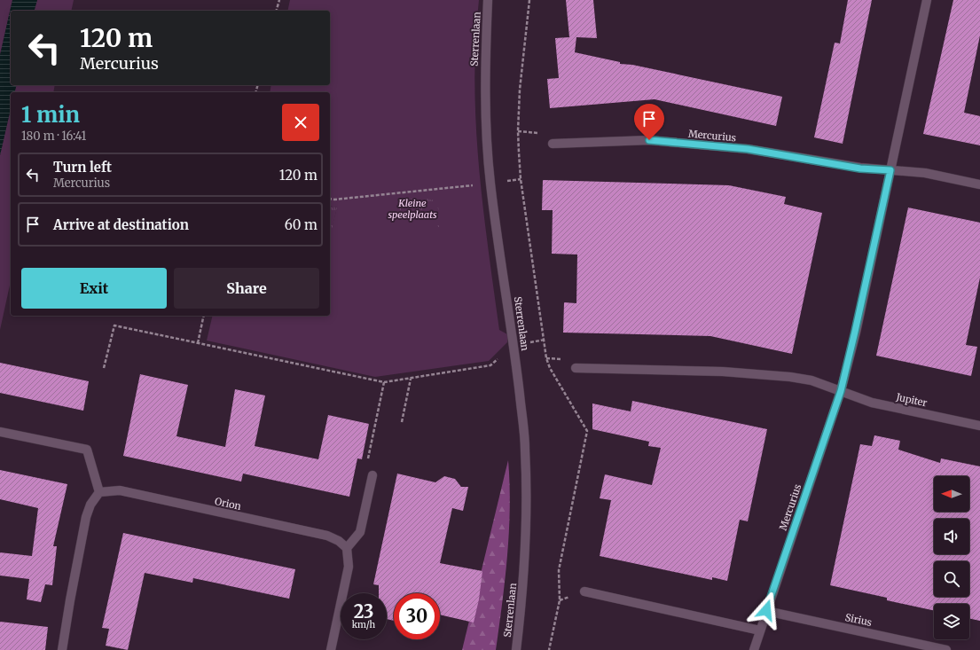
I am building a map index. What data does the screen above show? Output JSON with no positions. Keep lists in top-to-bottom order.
{
  "streets": {
    "street": [
      "Sterrenlaan",
      "Mercurius",
      "Jupiter",
      "Orion",
      "Sirius"
    ]
  },
  "crossings": [
    ["Mercurius", "Jupiter"],
    ["Mercurius", "Sirius"]
  ],
  "parks": ["Kleine speelplaats"],
  "north": "left",
  "page": {
    "turn": ["120 m", "Mercurius"],
    "heading": ["1 min", "180 m · 16:41"],
    "list": [
      {
        "name": "Turn left",
        "note": "Mercurius",
        "value": "120 m"
      },
      {
        "name": "Arrive at destination",
        "value": "60 m"
      }
    ],
    "buttons": ["Exit", "Share"],
    "speed": "23 km/h",
    "limit": "30"
  }
}
